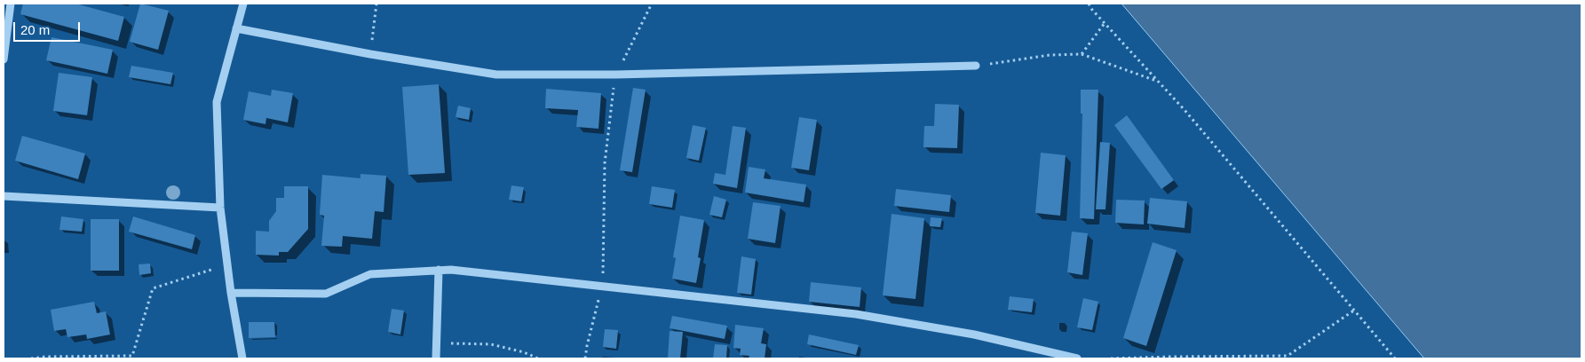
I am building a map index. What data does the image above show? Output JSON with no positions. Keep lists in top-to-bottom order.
{
  "scale_bar": "20 m"
}
